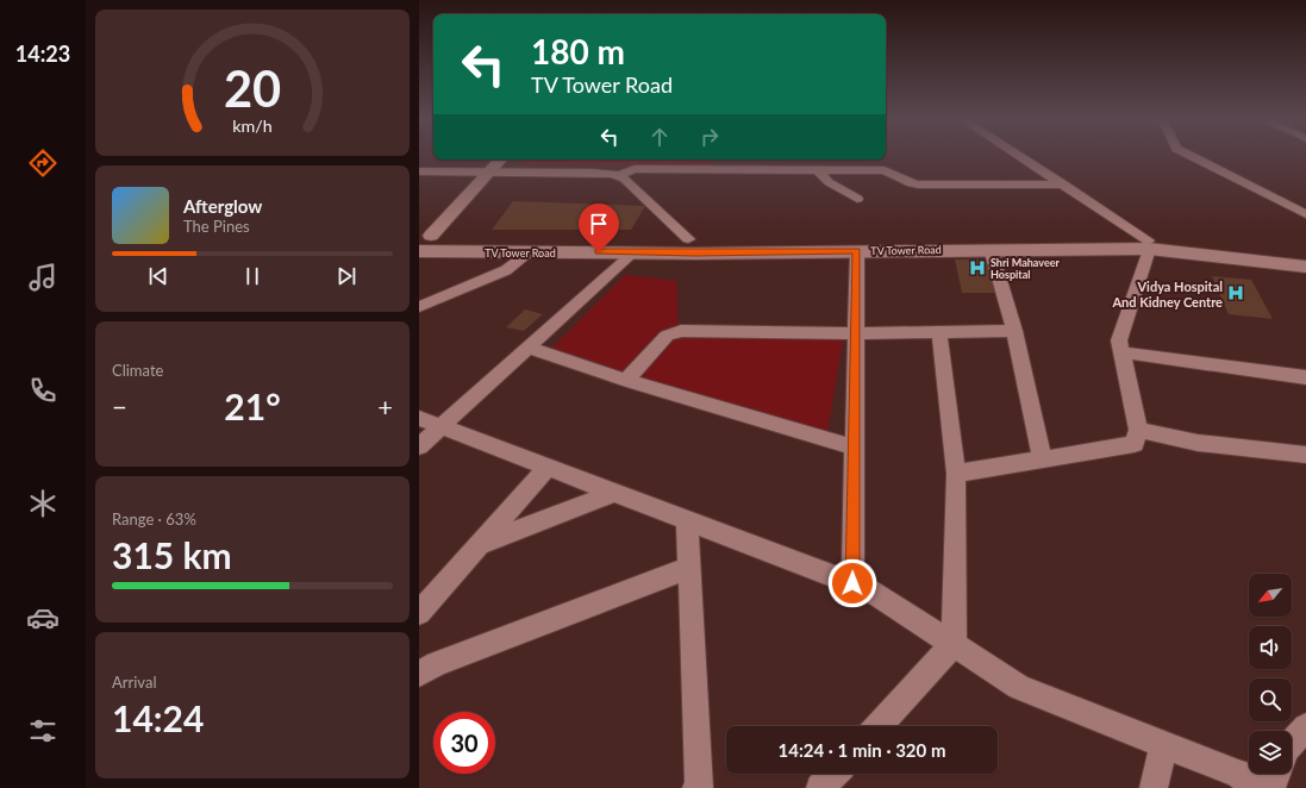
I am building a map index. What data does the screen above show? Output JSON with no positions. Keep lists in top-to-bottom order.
{
  "streets": {
    "main road": ["TV Tower Road"]
  },
  "places": {
    "hospital": ["Shri Mahaveer Hospital", "Vidya Hospital And Kidney Centre"]
  },
  "north": "bottom left",
  "page": {
    "tabs": "14:23",
    "turn": ["180 m", "TV Tower Road"],
    "song": ["Afterglow", "The Pines"],
    "tile": [
      "Climate",
      ["Range · 63%", "315 km"],
      ["Arrival", "14:24"]
    ],
    "heat": ["−", "21°", "+"],
    "limit": "30",
    "trip": "14:24 · 1 min · 320 m",
    "gauge": ["20", "km/h"]
  }
}
